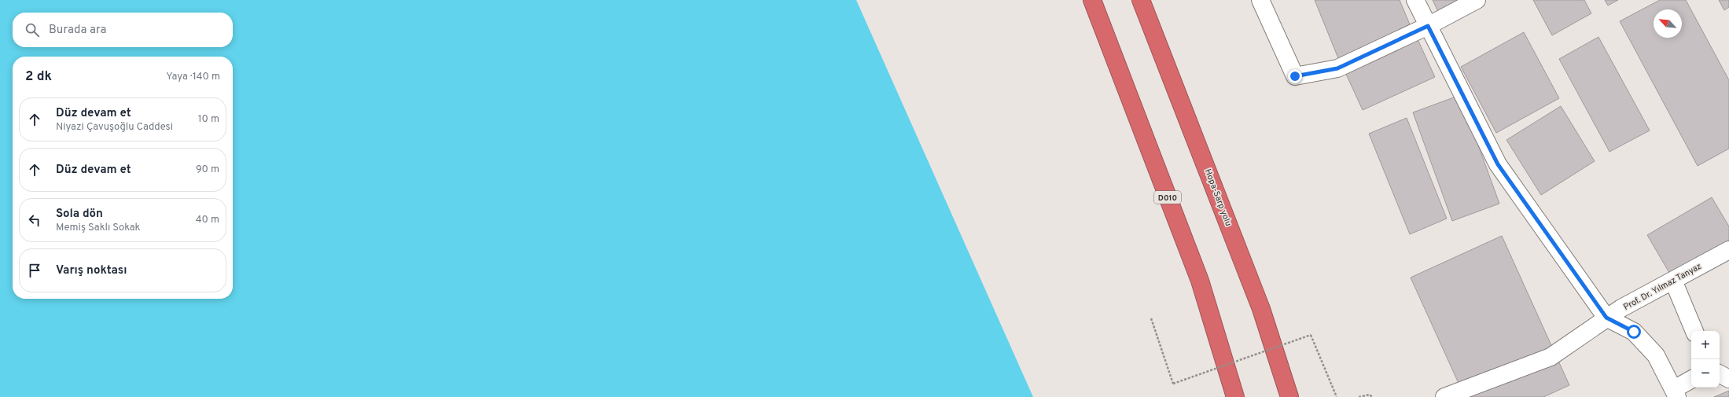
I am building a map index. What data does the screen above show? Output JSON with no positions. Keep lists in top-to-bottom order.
{
  "streets": {
    "highway": ["D010", "Hopa-Sarp yolu"],
    "street": ["Prof. Dr. Yılmaz Tanyaz"]
  },
  "north": "top left",
  "page": {
    "search": "Burada ara",
    "heading": ["2 dk", "Yaya · 140 m"],
    "list": [
      ["Düz devam et", "Niyazi Çavuşoğlu Caddesi", "10 m"],
      ["Düz devam et", "90 m"],
      ["Sola dön", "Memiş Saklı Sokak", "40 m"],
      "Varış noktası"
    ],
    "map_buttons": ["+", "−"]
  }
}
